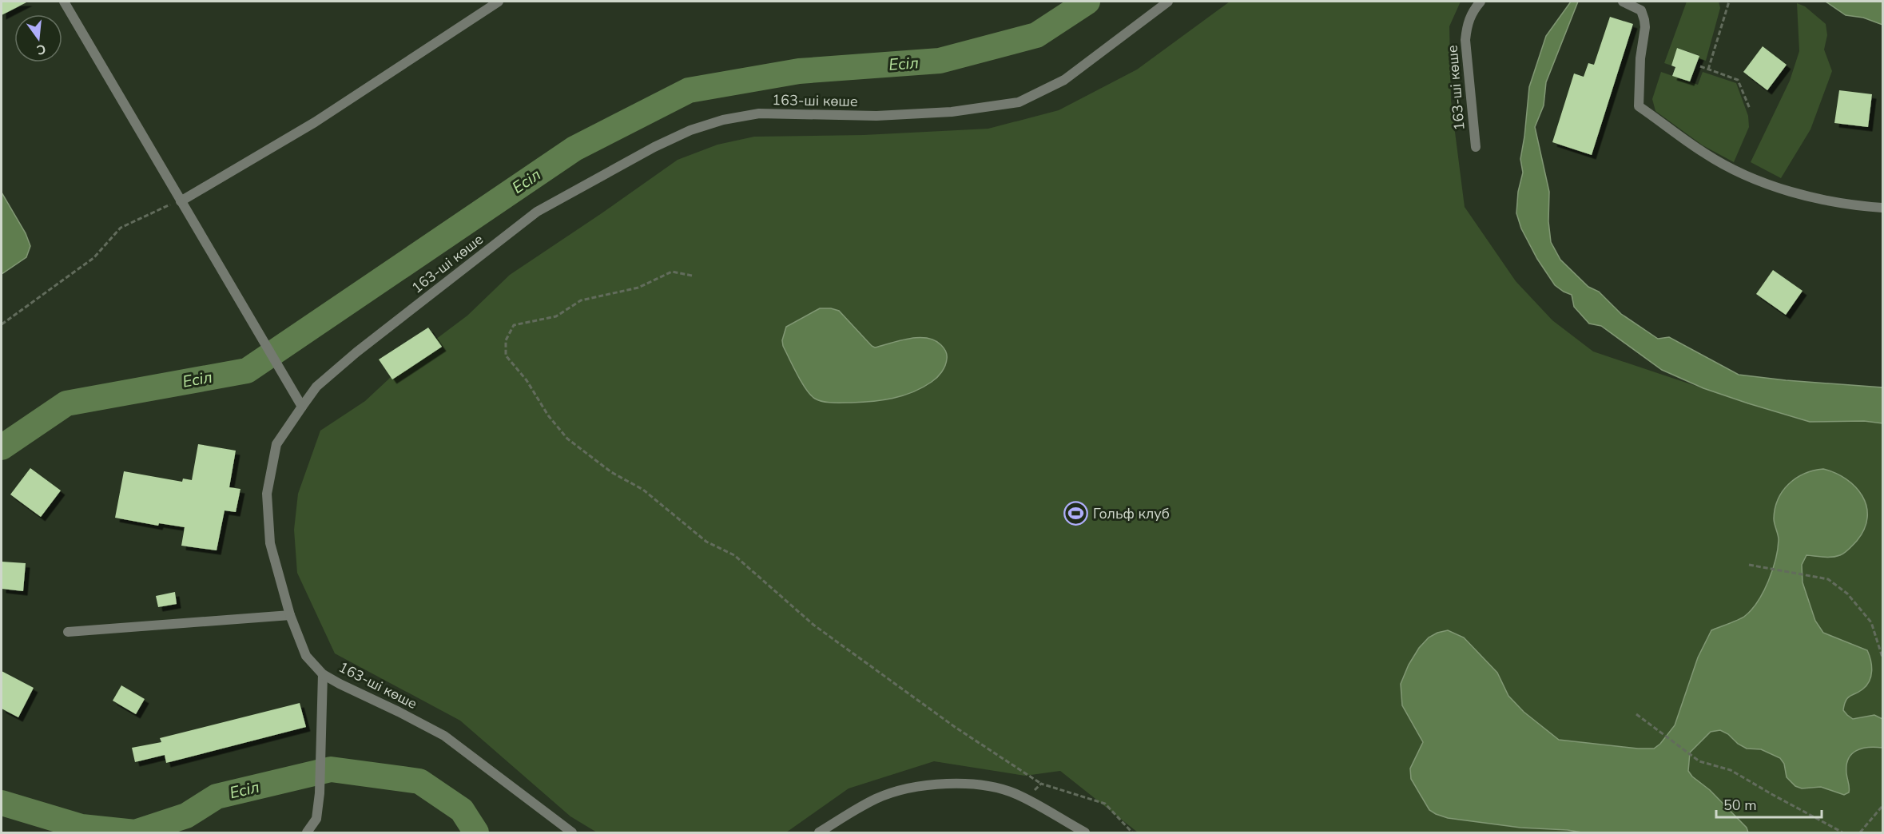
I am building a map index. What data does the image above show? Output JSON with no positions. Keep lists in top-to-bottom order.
{
  "streets": {
    "street": ["163-ші көше"]
  },
  "water": ["Есіл"],
  "places": {
    "sports": ["Гольф клуб"]
  },
  "scale_bar": "50 m",
  "north": "bottom"
}
